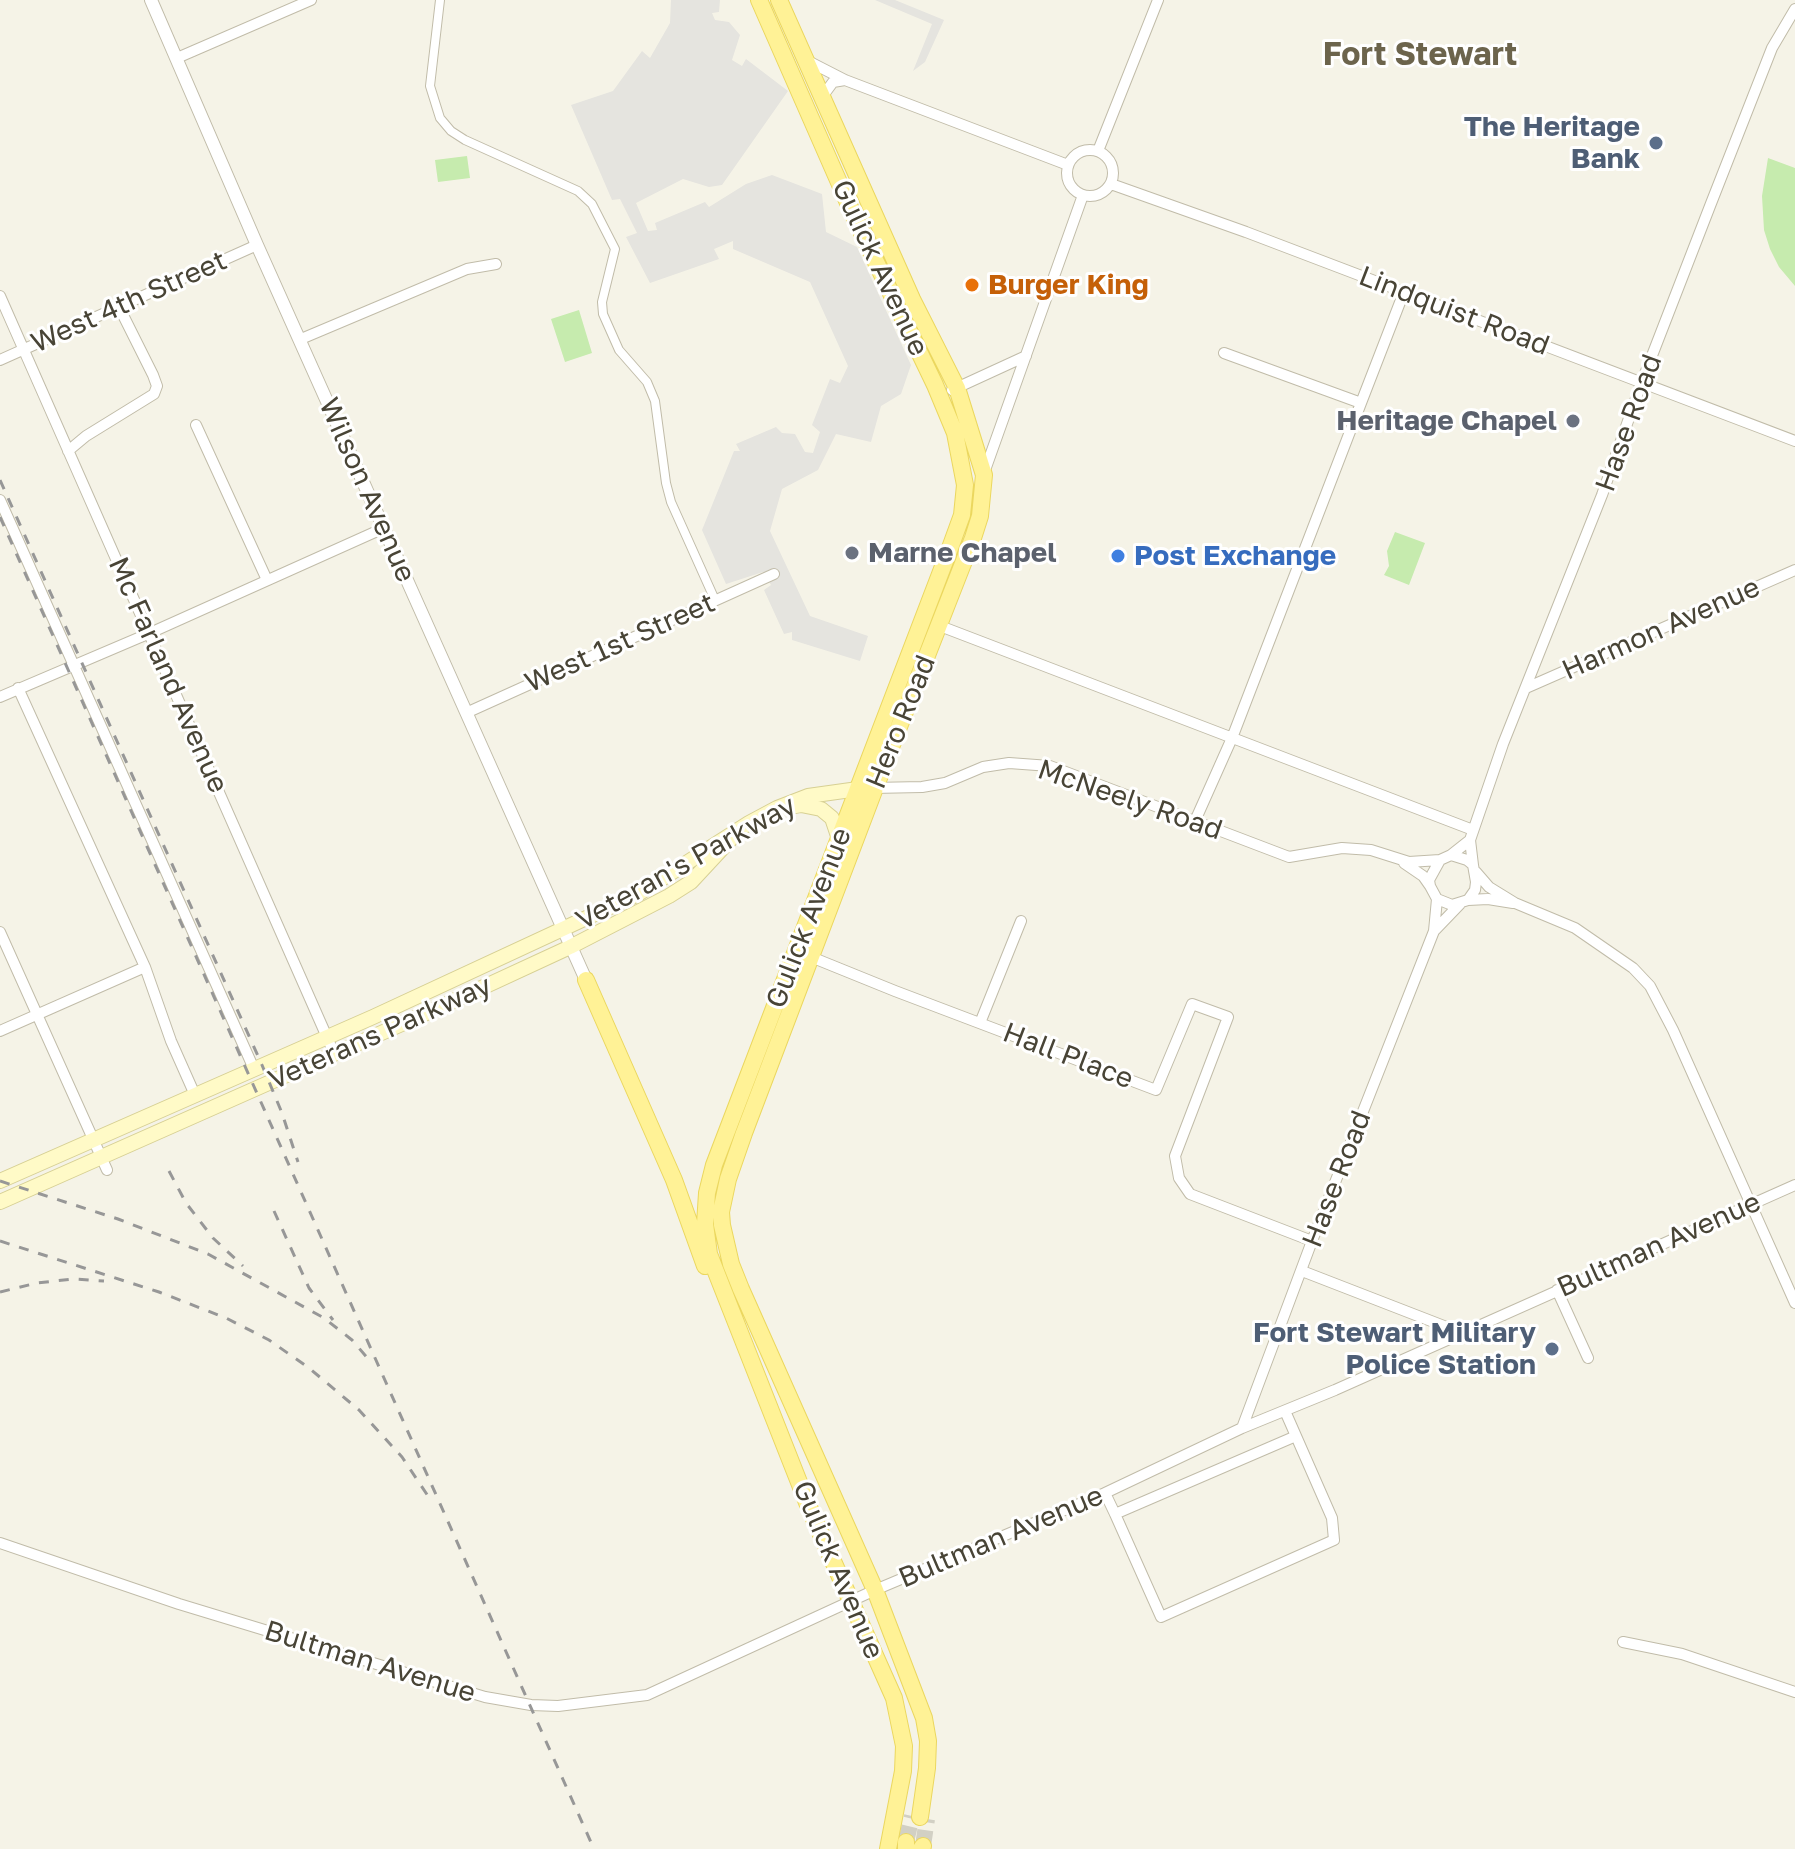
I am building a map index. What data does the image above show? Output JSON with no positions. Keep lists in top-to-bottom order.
{
  "streets": {
    "main road": [
      "Gulick Avenue",
      "Hero Road",
      "Veteran's Parkway",
      "Veterans Parkway"
    ],
    "street": [
      "West 4th Street",
      "Lindquist Road",
      "Hase Road",
      "Wilson Avenue",
      "Harmon Avenue",
      "West 1st Street",
      "Mc Farland Avenue",
      "McNeely Road",
      "Hall Place",
      "Bultman Avenue"
    ]
  },
  "crossings": [
    ["Gulick Avenue", "Hero Road"],
    ["Gulick Avenue", "McNeely Road"],
    ["Gulick Avenue", "Veteran's Parkway"],
    ["Gulick Avenue", "Bultman Avenue"],
    ["West 4th Street", "Wilson Avenue"],
    ["West 4th Street", "Mc Farland Avenue"],
    ["Lindquist Road", "Hase Road"],
    ["Hase Road", "Harmon Avenue"],
    ["Hase Road", "Hall Place"],
    ["Hase Road", "Bultman Avenue"],
    ["Wilson Avenue", "West 1st Street"],
    ["Wilson Avenue", "Veteran's Parkway"],
    ["Wilson Avenue", "Veterans Parkway"],
    ["Mc Farland Avenue", "Veterans Parkway"],
    ["Hero Road", "McNeely Road"],
    ["Hero Road", "Veteran's Parkway"],
    ["Hero Road", "Hall Place"],
    ["Hero Road", "Bultman Avenue"],
    ["McNeely Road", "Veteran's Parkway"],
    ["Veteran's Parkway", "Veterans Parkway"]
  ],
  "districts": ["Fort Stewart"],
  "places": [
    "The Heritage Bank",
    "Burger King",
    "Heritage Chapel",
    "Marne Chapel",
    "Post Exchange",
    "Fort Stewart Military Police Station"
  ]
}
